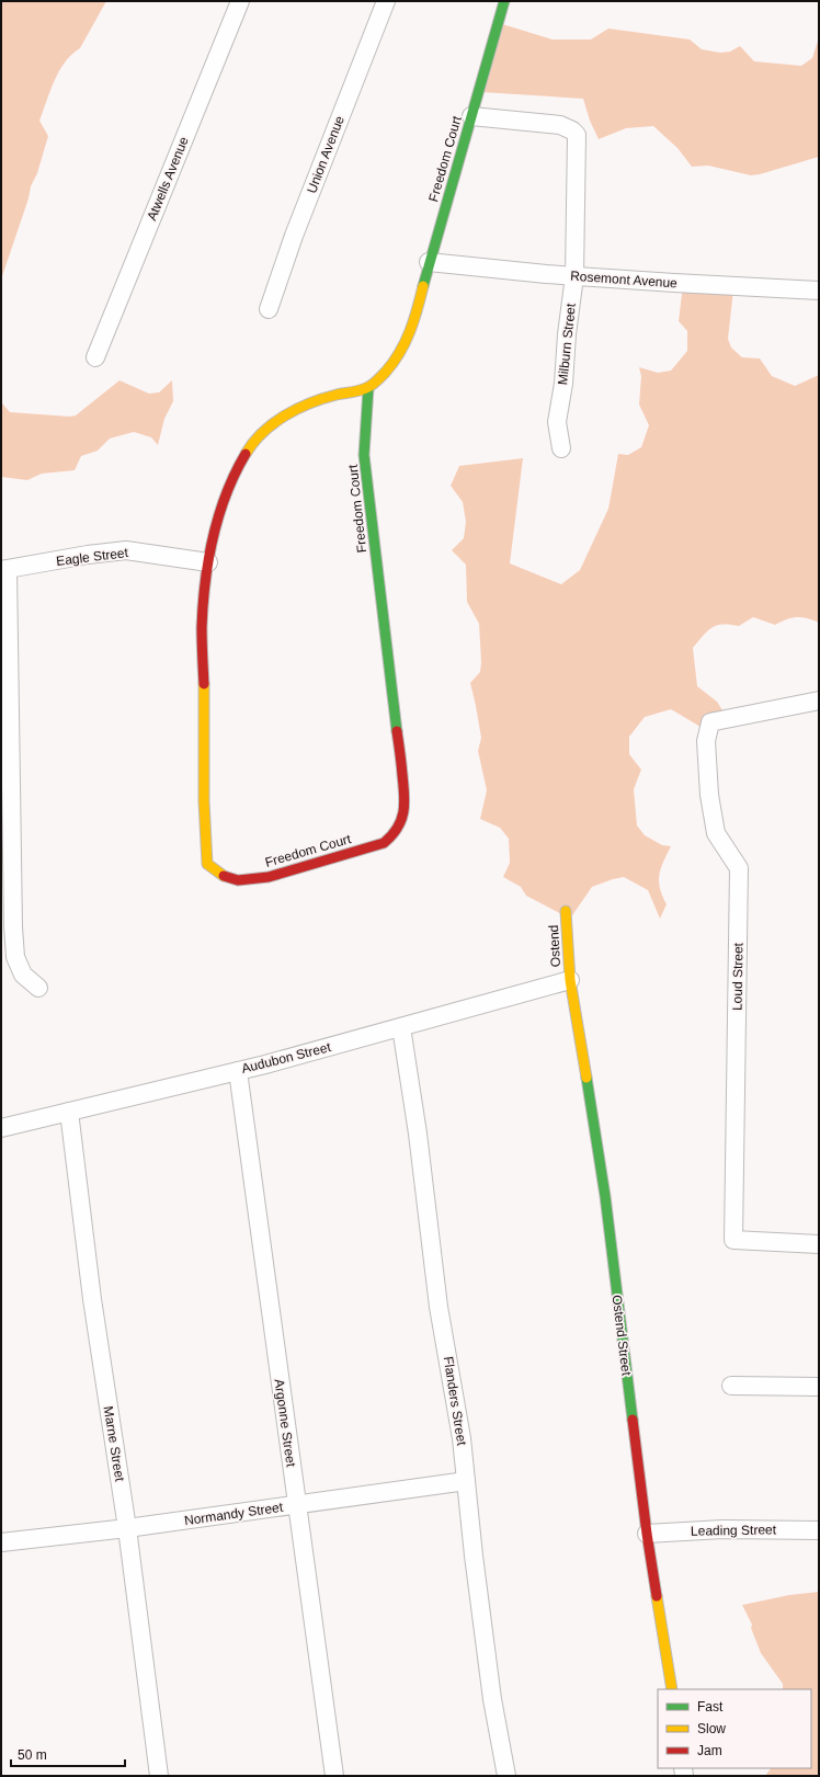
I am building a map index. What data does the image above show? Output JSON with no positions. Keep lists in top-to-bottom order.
{
  "streets": {
    "street": [
      "Union Avenue",
      "Freedom Court",
      "Atwells Avenue",
      "Rosemont Avenue",
      "Milburn Street",
      "Eagle Street",
      "Ostend",
      "Loud Street",
      "Audubon Street",
      "Ostend Street",
      "Flanders Street",
      "Argonne Street",
      "Marne Street",
      "Normandy Street",
      "Leading Street"
    ]
  },
  "crossings": [
    ["Freedom Court", "Rosemont Avenue"],
    ["Freedom Court", "Milburn Street"],
    ["Freedom Court", "Eagle Street"],
    ["Rosemont Avenue", "Milburn Street"],
    ["Ostend", "Audubon Street"],
    ["Ostend", "Ostend Street"],
    ["Audubon Street", "Ostend Street"],
    ["Audubon Street", "Flanders Street"],
    ["Audubon Street", "Argonne Street"],
    ["Audubon Street", "Marne Street"],
    ["Ostend Street", "Leading Street"],
    ["Flanders Street", "Normandy Street"],
    ["Argonne Street", "Normandy Street"],
    ["Marne Street", "Normandy Street"]
  ],
  "legend": ["Fast", "Slow", "Jam"],
  "scale_bar": "50 m"
}
